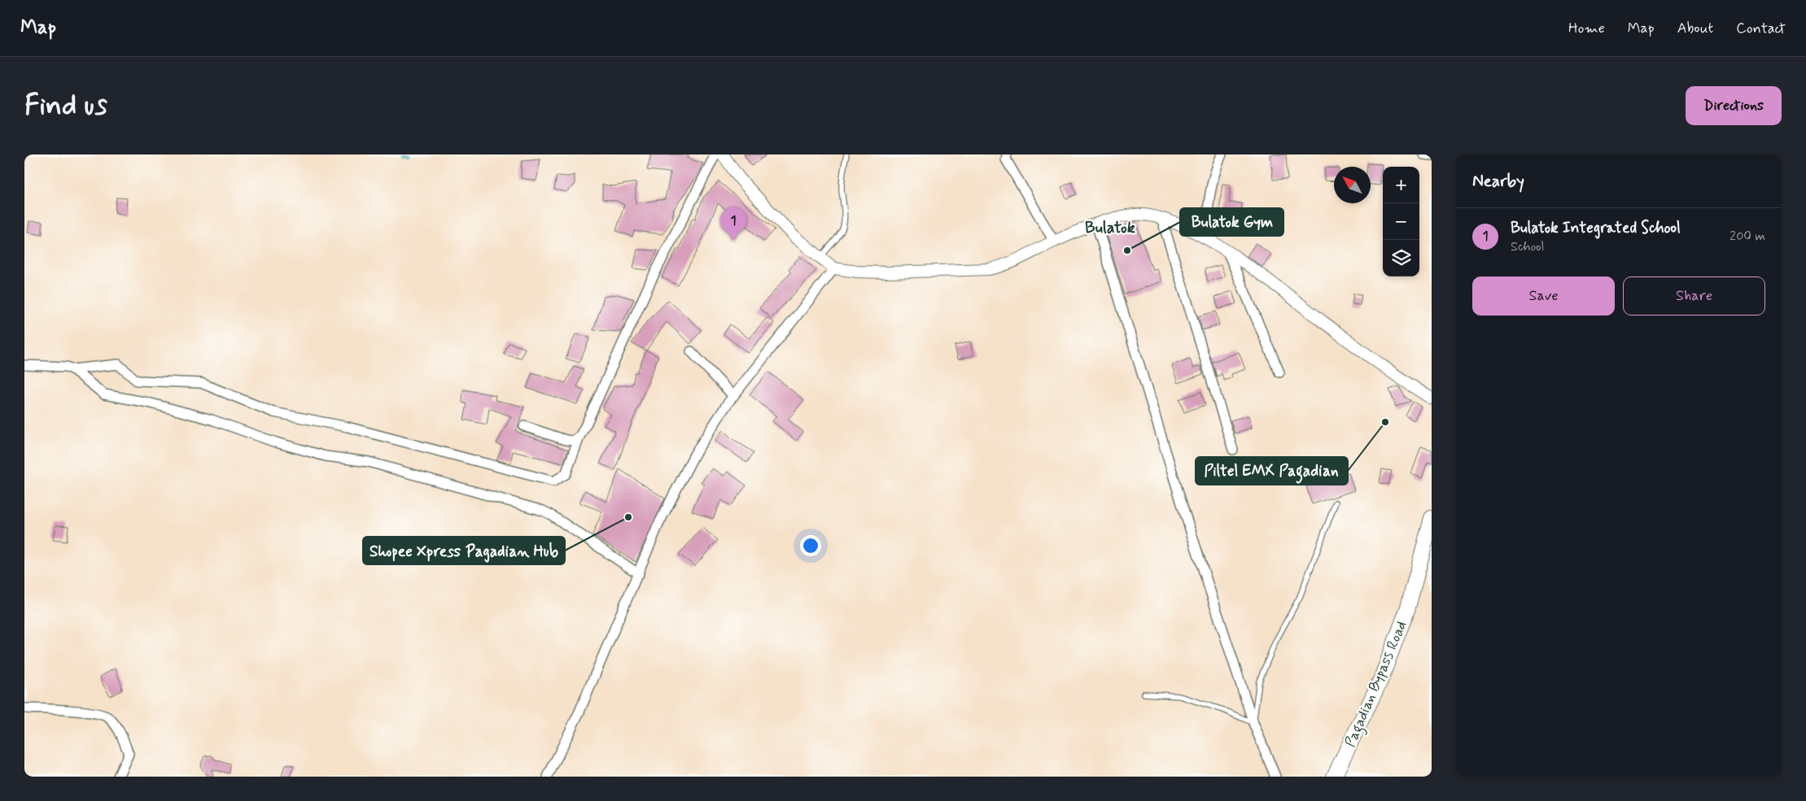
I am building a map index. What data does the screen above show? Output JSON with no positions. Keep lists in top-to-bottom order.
{
  "streets": {
    "highway": ["Pagadian Bypass Road"]
  },
  "districts": ["Bulatok"],
  "places": ["Bulatok Gym", "Piltel EMX Pagadian", "Shopee Xpress Pagadian Hub"],
  "north": "top left",
  "page": {
    "header": "Map",
    "nav": [
      "Home",
      "Map",
      "About",
      "Contact"
    ],
    "buttons": [
      "Directions",
      ["Save", "Share"]
    ],
    "title": "Find us",
    "heading": "Nearby",
    "map_buttons": ["+", "−"],
    "pins": "1",
    "list": [
      {
        "mark": "1",
        "name": "Bulatok Integrated School",
        "note": "School",
        "value": "200 m"
      }
    ]
  }
}
